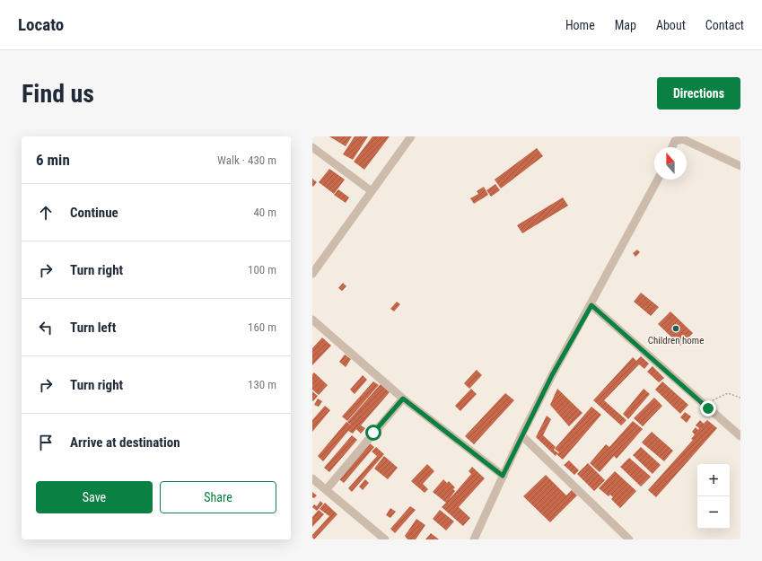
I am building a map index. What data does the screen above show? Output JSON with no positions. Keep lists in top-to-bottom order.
{
  "places": ["Children home"],
  "north": "top",
  "page": {
    "header": "Locato",
    "nav": [
      "Home",
      "Map",
      "About",
      "Contact"
    ],
    "buttons": [
      "Directions",
      ["Save", "Share"]
    ],
    "title": "Find us",
    "heading": ["6 min", "Walk · 430 m"],
    "list": [
      ["Continue", "40 m"],
      ["Turn right", "100 m"],
      ["Turn left", "160 m"],
      ["Turn right", "130 m"],
      "Arrive at destination"
    ],
    "map_buttons": ["+", "−"]
  }
}
